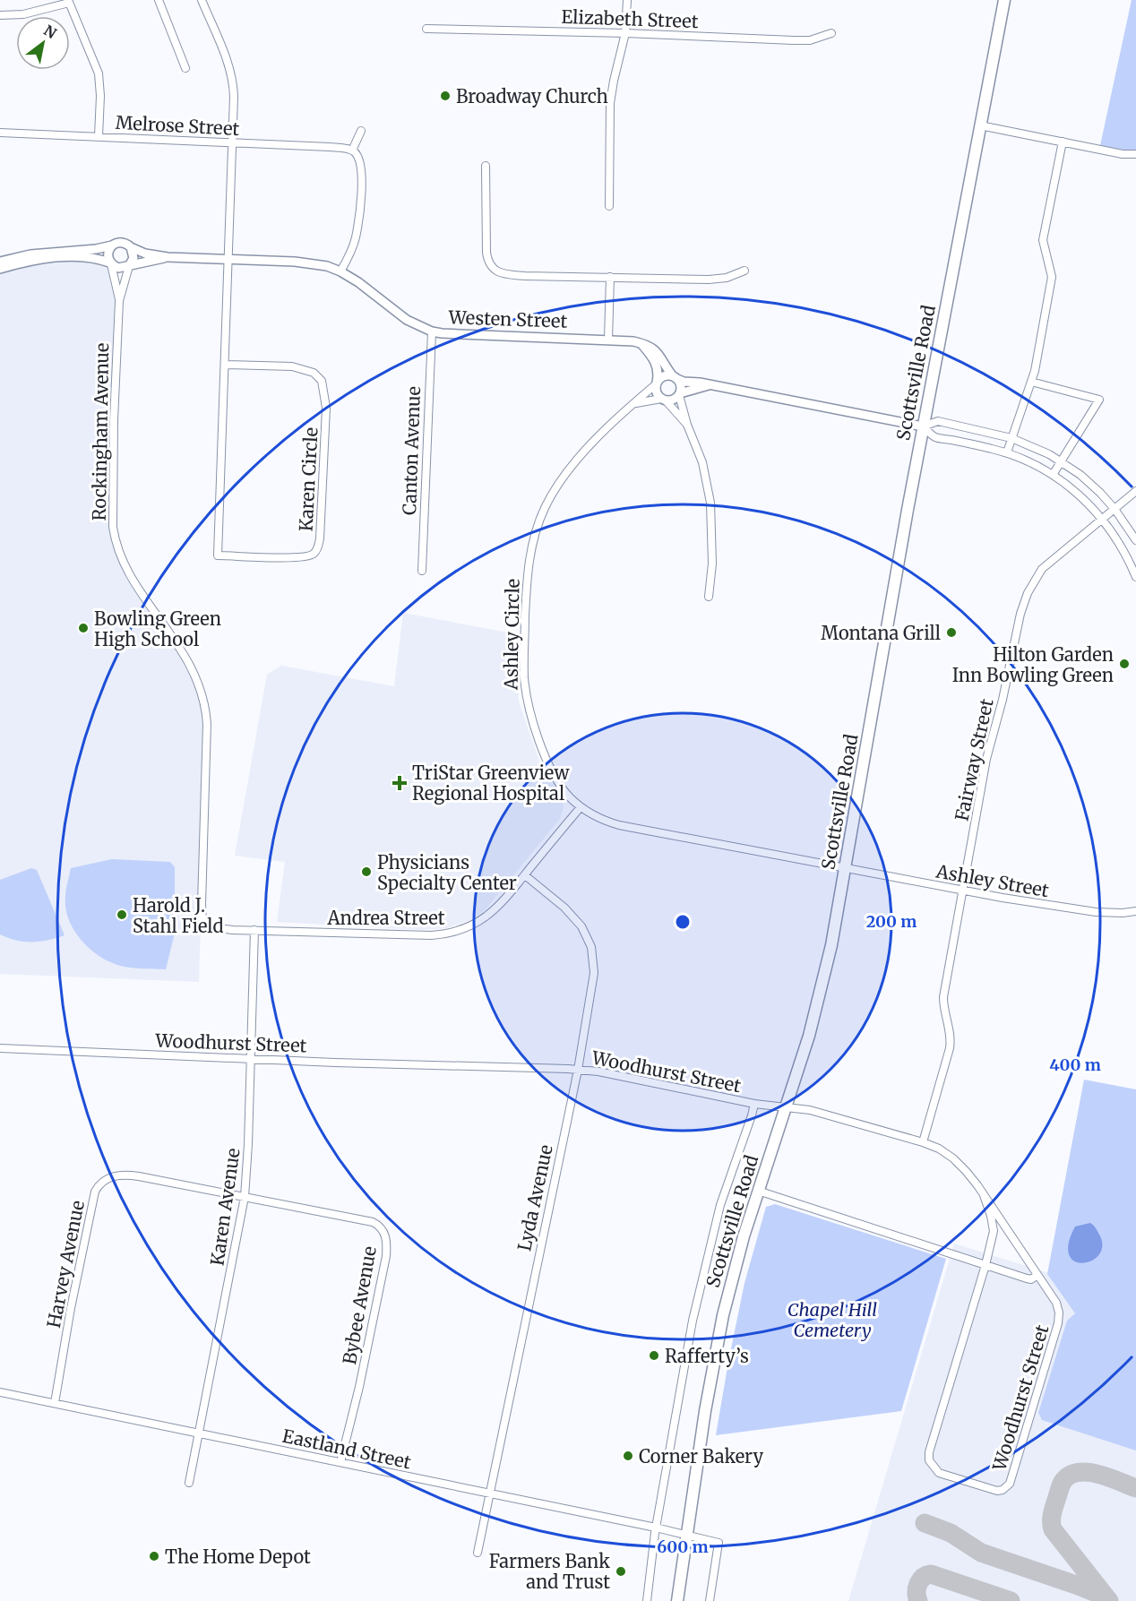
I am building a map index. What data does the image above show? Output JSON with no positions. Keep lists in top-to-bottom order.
{
  "streets": {
    "main road": ["Scottsville Road"],
    "street": [
      "Elizabeth Street",
      "Melrose Street",
      "Westen Street",
      "Rockingham Avenue",
      "Canton Avenue",
      "Karen Circle",
      "Ashley Circle",
      "Fairway Street",
      "Ashley Street",
      "Andrea Street",
      "Woodhurst Street",
      "Lyda Avenue",
      "Karen Avenue",
      "Harvey Avenue",
      "Bybee Avenue",
      "Eastland Street"
    ]
  },
  "crossings": [
    ["Westen Street", "Rockingham Avenue"],
    ["Westen Street", "Canton Avenue"],
    ["Westen Street", "Karen Circle"],
    ["Scottsville Road", "Ashley Circle"],
    ["Scottsville Road", "Ashley Street"],
    ["Scottsville Road", "Woodhurst Street"],
    ["Scottsville Road", "Eastland Street"],
    ["Rockingham Avenue", "Andrea Street"],
    ["Ashley Circle", "Ashley Street"],
    ["Ashley Circle", "Andrea Street"],
    ["Fairway Street", "Ashley Street"],
    ["Fairway Street", "Woodhurst Street"],
    ["Andrea Street", "Lyda Avenue"],
    ["Andrea Street", "Karen Avenue"],
    ["Woodhurst Street", "Lyda Avenue"],
    ["Woodhurst Street", "Karen Avenue"],
    ["Lyda Avenue", "Eastland Street"],
    ["Karen Avenue", "Harvey Avenue"],
    ["Karen Avenue", "Bybee Avenue"],
    ["Karen Avenue", "Eastland Street"],
    ["Harvey Avenue", "Bybee Avenue"],
    ["Harvey Avenue", "Eastland Street"],
    ["Bybee Avenue", "Eastland Street"]
  ],
  "parks": ["Chapel Hill Cemetery"],
  "places": {
    "other": [
      "Broadway Church",
      "Bowling Green High School",
      "Montana Grill",
      "Hilton Garden Inn Bowling Green",
      "Physicians Specialty Center",
      "Harold J. Stahl Field",
      "Rafferty’s",
      "Corner Bakery",
      "The Home Depot",
      "Farmers Bank and Trust"
    ],
    "health": ["TriStar Greenview Regional Hospital"]
  },
  "north": "top right",
  "rings": ["200 m", "400 m", "600 m"]
}
